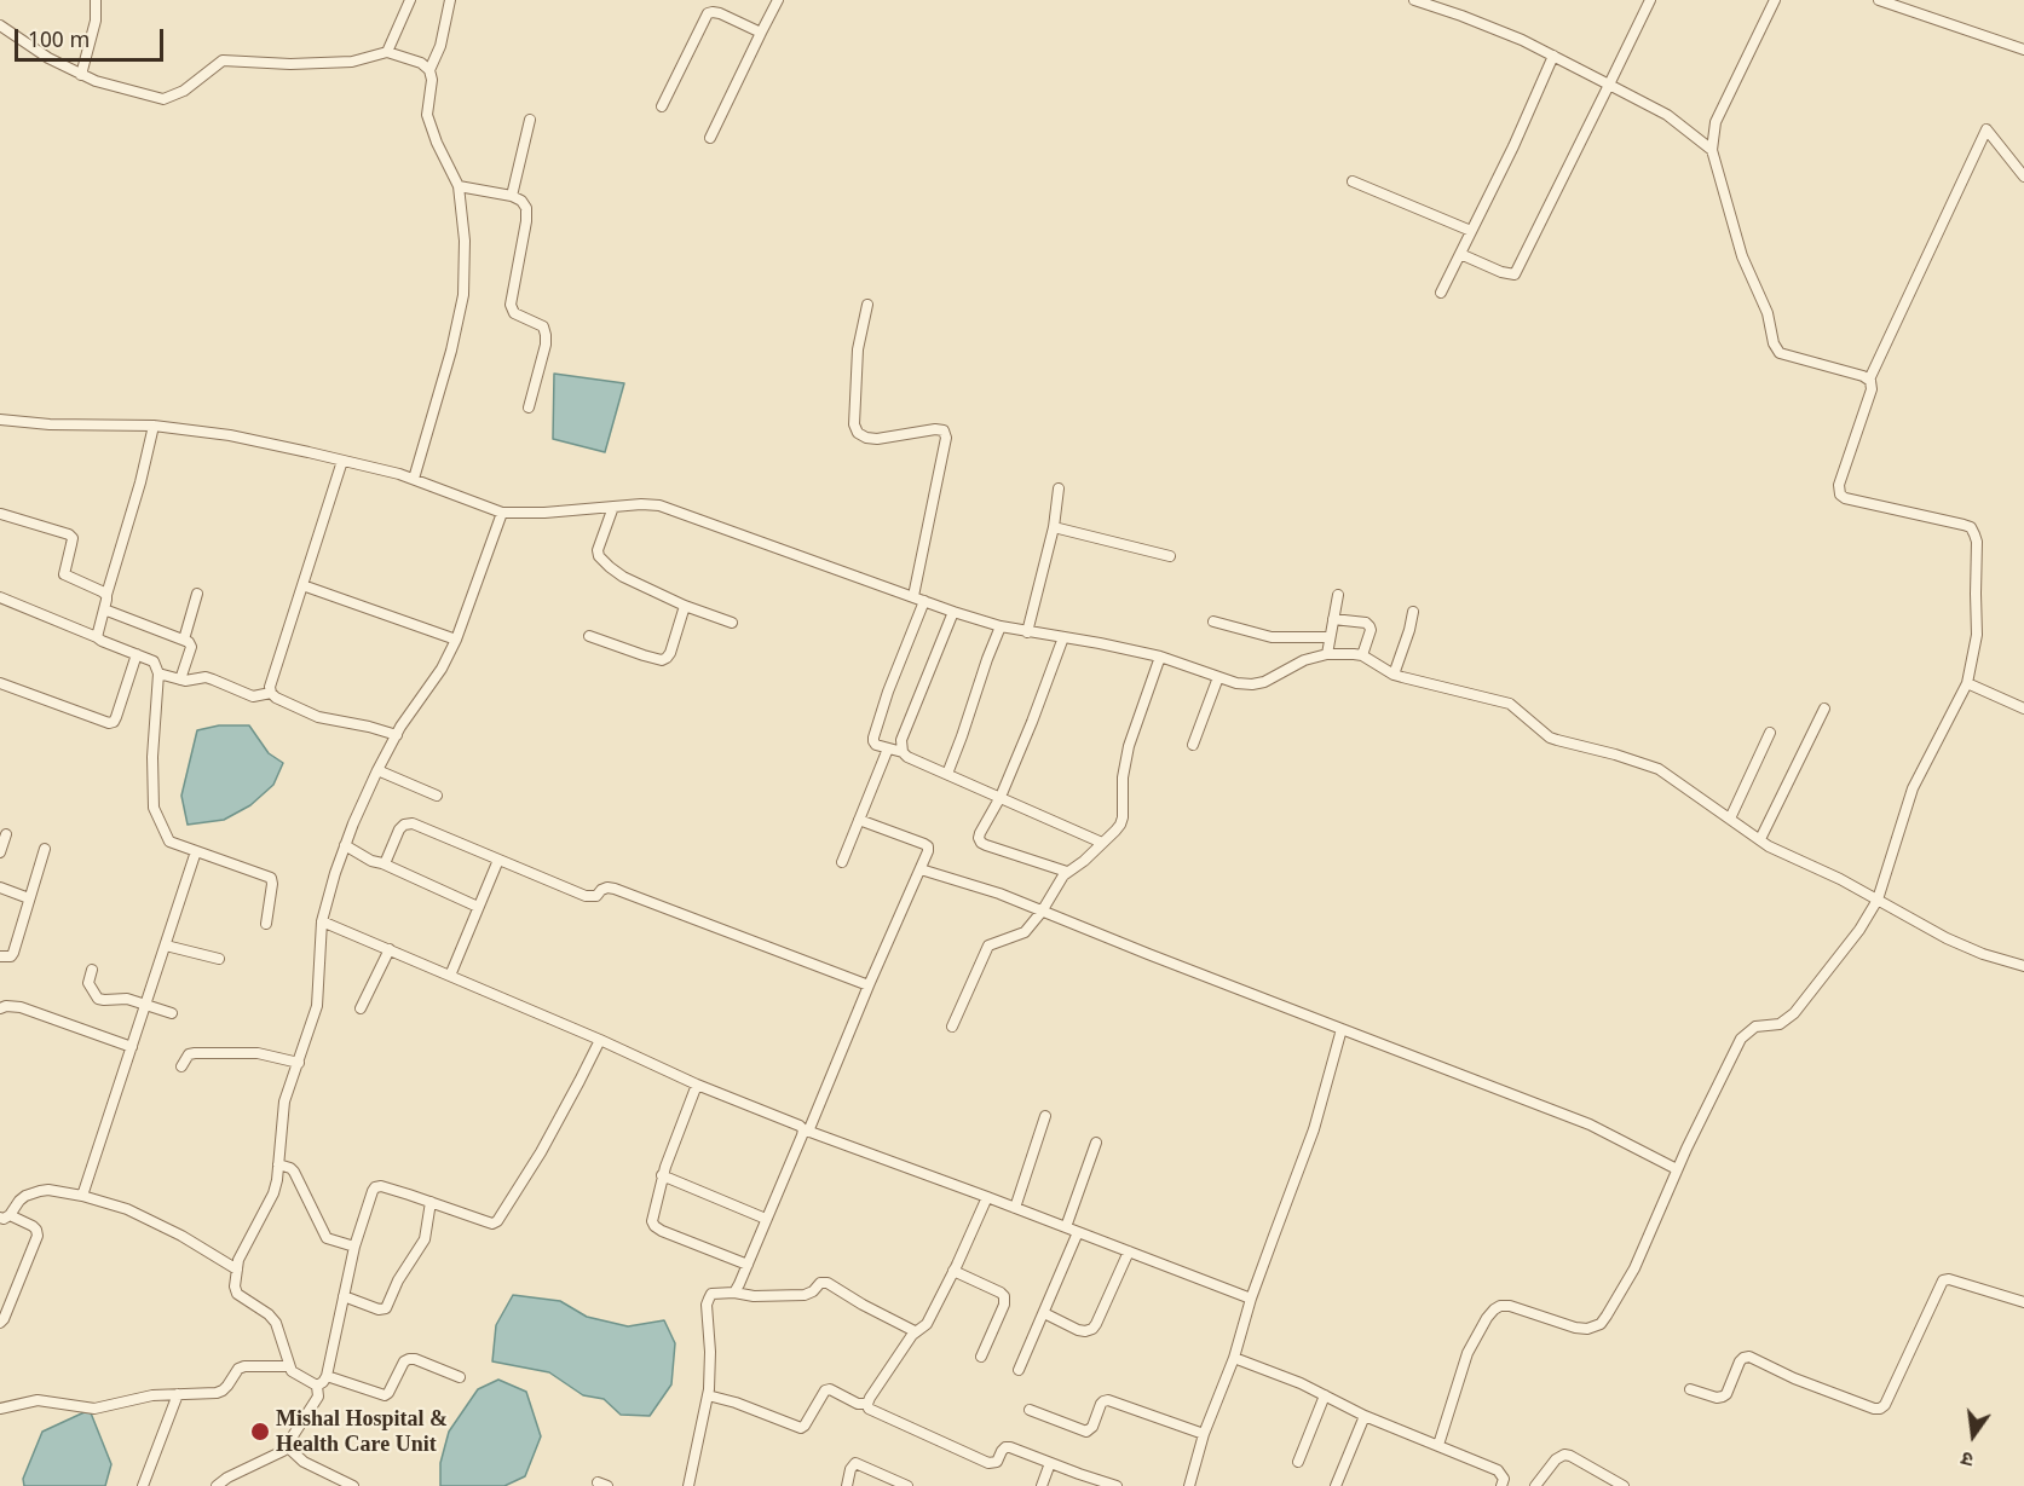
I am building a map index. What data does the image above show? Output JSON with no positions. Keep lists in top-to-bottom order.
{
  "places": ["Mishal Hospital & Health Care Unit"],
  "scale_bar": "100 m",
  "north": "bottom"
}
